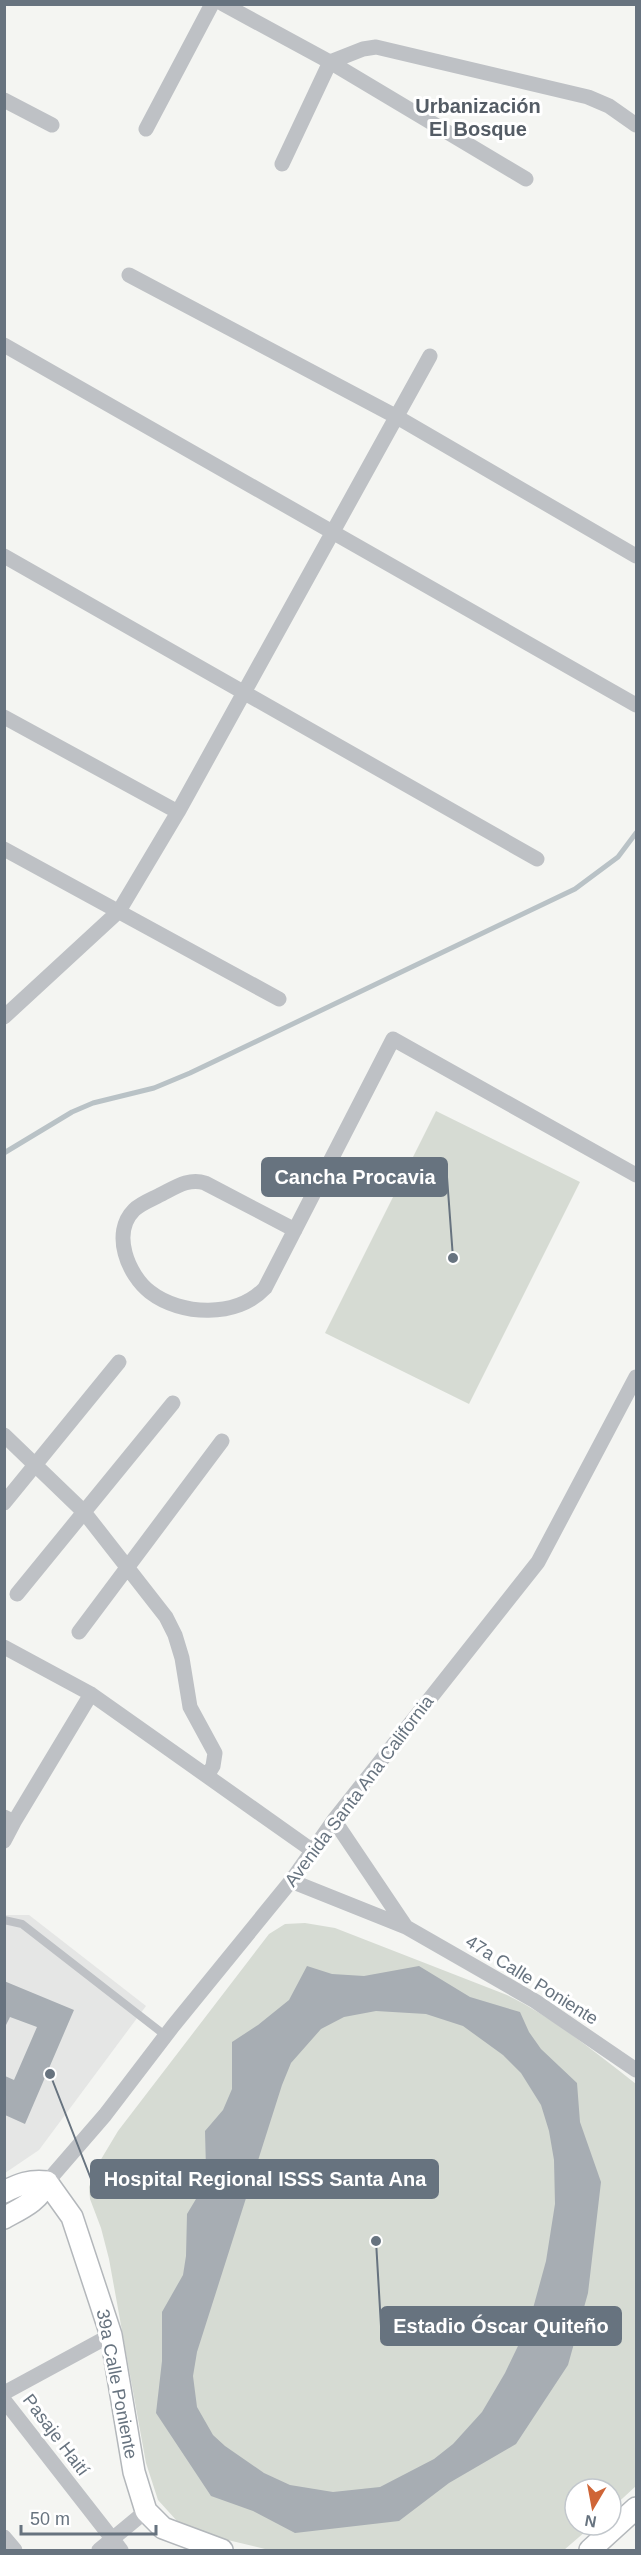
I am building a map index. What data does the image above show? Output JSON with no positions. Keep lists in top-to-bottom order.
{
  "streets": {
    "street": [
      "Avenida Santa Ana California",
      "47a Calle Poniente",
      "39a Calle Poniente",
      "Pasaje Haití"
    ]
  },
  "crossings": [
    ["Avenida Santa Ana California", "47a Calle Poniente"],
    ["Avenida Santa Ana California", "39a Calle Poniente"]
  ],
  "districts": ["Urbanización El Bosque"],
  "places": ["Cancha Procavia", "Hospital Regional ISSS Santa Ana", "Estadio Óscar Quiteño"],
  "scale_bar": "50 m",
  "north": "bottom"
}
